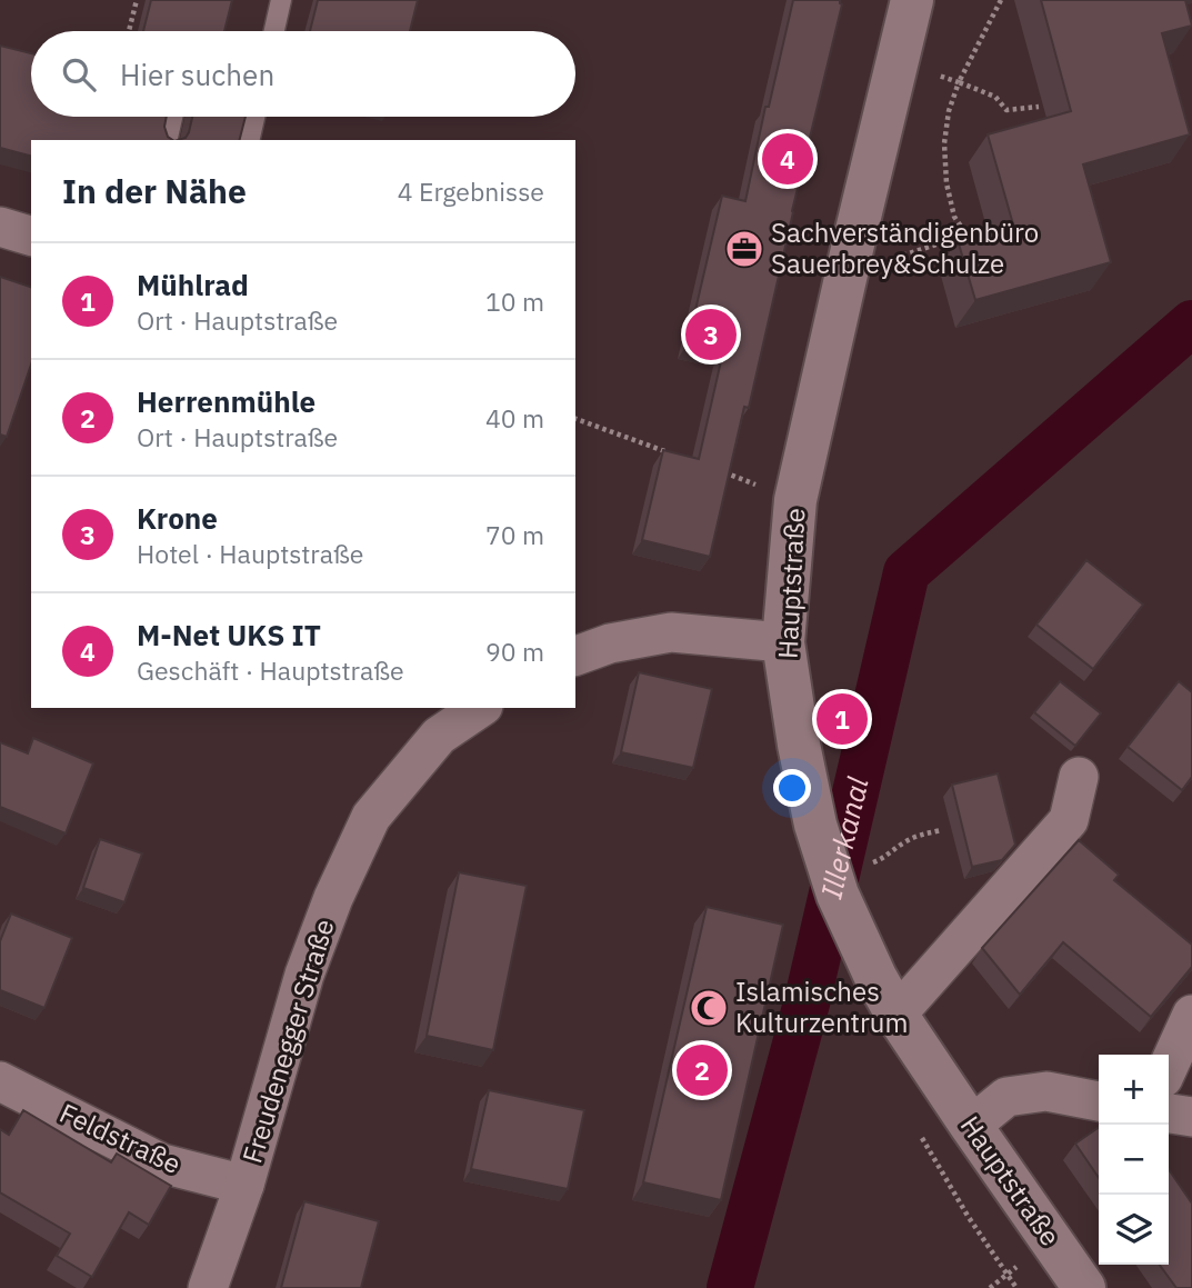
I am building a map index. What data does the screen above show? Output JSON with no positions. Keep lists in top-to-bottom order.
{
  "streets": {
    "main road": ["Hauptstraße"],
    "street": ["Freudenegger Straße", "Feldstraße"]
  },
  "crossings": [
    ["Freudenegger Straße", "Feldstraße"]
  ],
  "water": ["Illerkanal"],
  "places": {
    "office": ["Sachverständigenbüro Sauerbrey&Schulze"],
    "mosque": ["Islamisches Kulturzentrum"]
  },
  "page": {
    "search": "Hier suchen",
    "pins": [
      "4",
      "3",
      "1",
      "2"
    ],
    "heading": ["In der Nähe", "4 Ergebnisse"],
    "list": [
      {
        "mark": "1",
        "name": "Mühlrad",
        "note": "Ort · Hauptstraße",
        "value": "10 m"
      },
      {
        "mark": "2",
        "name": "Herrenmühle",
        "note": "Ort · Hauptstraße",
        "value": "40 m"
      },
      {
        "mark": "3",
        "name": "Krone",
        "note": "Hotel · Hauptstraße",
        "value": "70 m"
      },
      {
        "mark": "4",
        "name": "M-Net UKS IT",
        "note": "Geschäft · Hauptstraße",
        "value": "90 m"
      }
    ],
    "map_buttons": ["+", "−"]
  }
}
